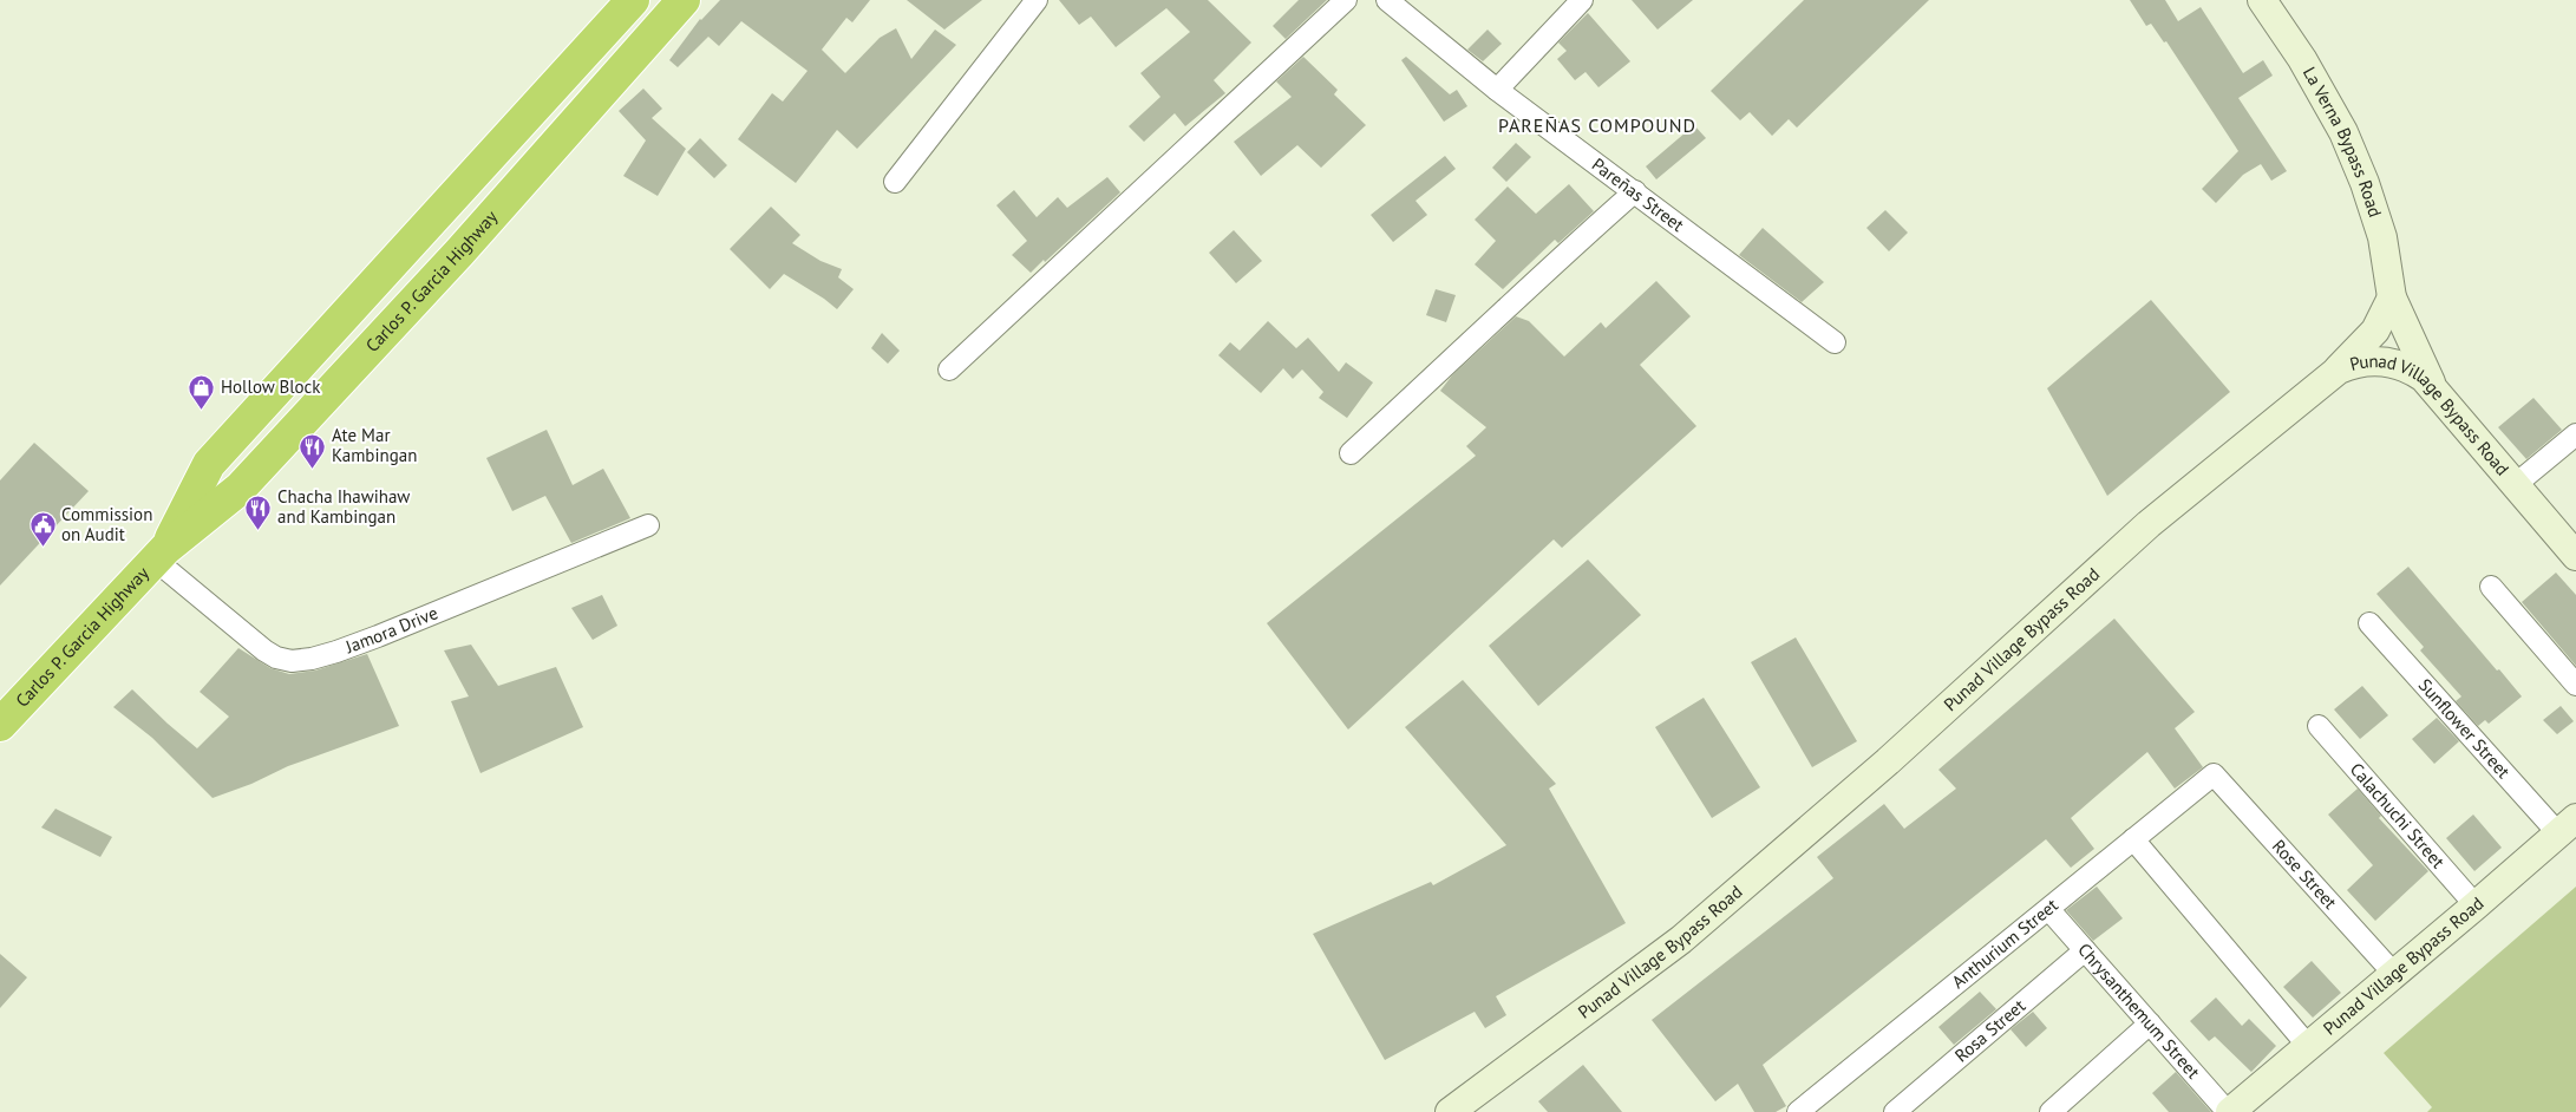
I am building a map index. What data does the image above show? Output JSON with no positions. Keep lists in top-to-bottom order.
{
  "streets": {
    "highway": ["Carlos P. Garcia Highway"],
    "main road": ["La Verna Bypass Road", "Punad Village Bypass Road"],
    "street": [
      "Pareñas Street",
      "Jamora Drive",
      "Sunflower Street",
      "Calachuchi Street",
      "Rose Street",
      "Anthurium Street",
      "Chrysanthemum Street",
      "Rosa Street"
    ]
  },
  "crossings": [
    ["La Verna Bypass Road", "Punad Village Bypass Road"],
    ["Carlos P. Garcia Highway", "Jamora Drive"],
    ["Punad Village Bypass Road", "Sunflower Street"],
    ["Punad Village Bypass Road", "Calachuchi Street"],
    ["Punad Village Bypass Road", "Rose Street"],
    ["Punad Village Bypass Road", "Chrysanthemum Street"],
    ["Rose Street", "Anthurium Street"],
    ["Anthurium Street", "Chrysanthemum Street"],
    ["Chrysanthemum Street", "Rosa Street"]
  ],
  "districts": ["PAREÑAS COMPOUND"],
  "places": {
    "shop": ["Hollow Block"],
    "restaurant": ["Ate Mar Kambingan", "Chacha Ihawihaw and Kambingan"],
    "public building": ["Commission on Audit"]
  }
}
